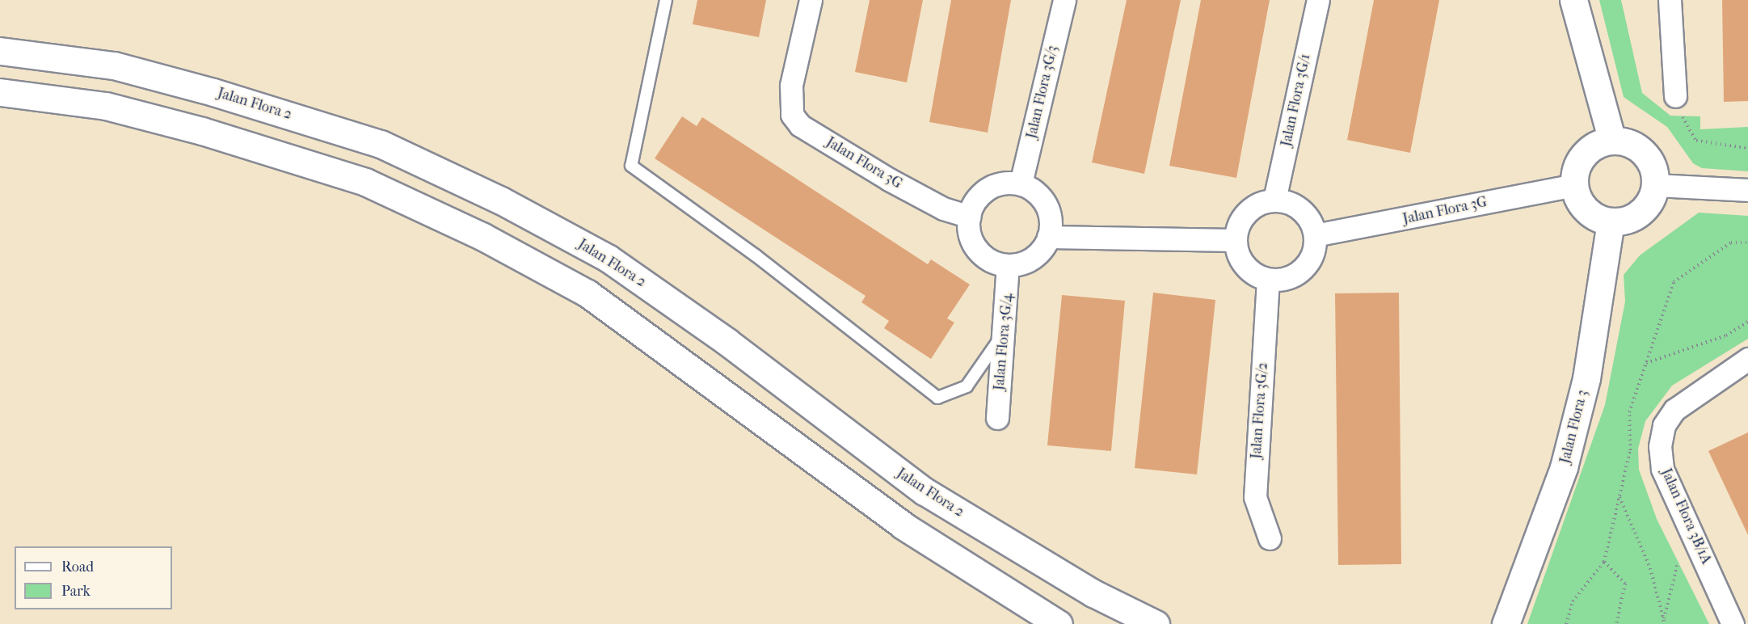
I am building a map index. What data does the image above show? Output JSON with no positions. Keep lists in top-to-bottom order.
{
  "streets": {
    "street": [
      "Jalan Flora 3G/3",
      "Jalan Flora 3G/1",
      "Jalan Flora 2",
      "Jalan Flora 3G",
      "Jalan Flora 3G/4",
      "Jalan Flora 3G/2",
      "Jalan Flora 3",
      "Jalan Flora 3B/1A"
    ]
  },
  "crossings": [
    ["Jalan Flora 3G/3", "Jalan Flora 3G"],
    ["Jalan Flora 3G/3", "Jalan Flora 3G/4"],
    ["Jalan Flora 3G/1", "Jalan Flora 3G"],
    ["Jalan Flora 3G/1", "Jalan Flora 3G/2"],
    ["Jalan Flora 3G", "Jalan Flora 3G/4"],
    ["Jalan Flora 3G", "Jalan Flora 3G/2"],
    ["Jalan Flora 3G", "Jalan Flora 3"]
  ],
  "legend": ["Road", "Park"]
}
